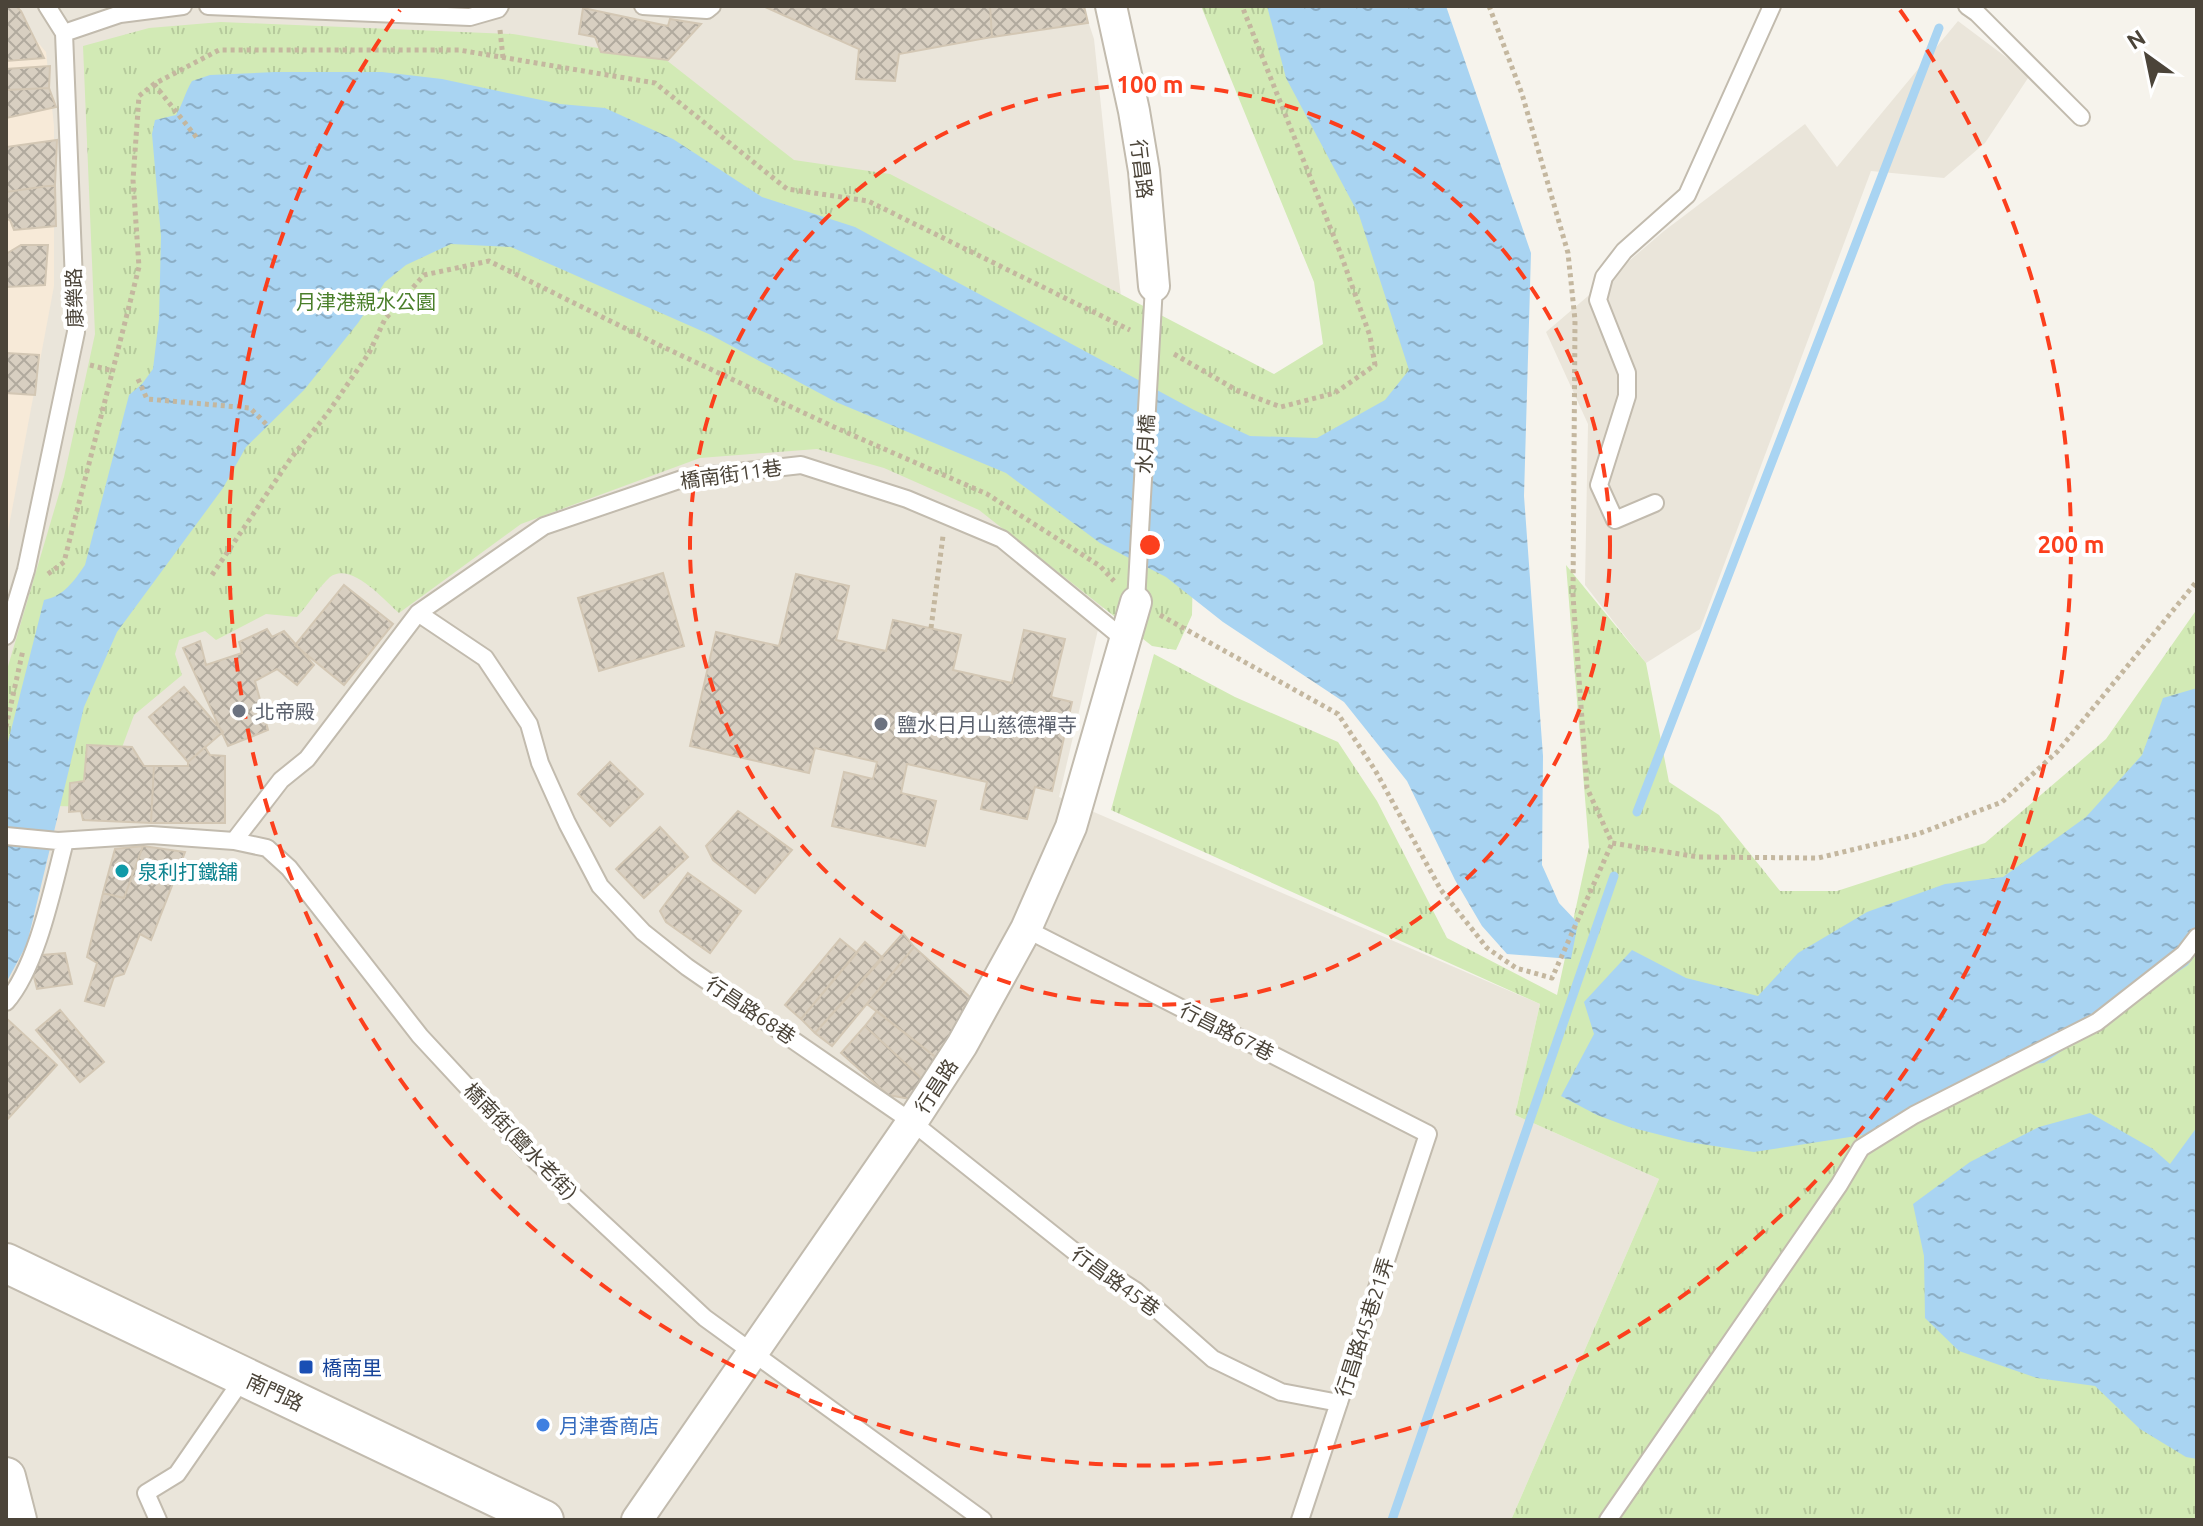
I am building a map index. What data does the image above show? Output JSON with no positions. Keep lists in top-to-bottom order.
{
  "streets": {
    "street": ["行昌路", "南門路"],
    "lane": [
      "康樂路",
      "水月橋",
      "橋南街11巷",
      "行昌路68巷",
      "行昌路67巷",
      "橋南街(鹽水老街)",
      "行昌路45巷",
      "行昌路45巷21弄"
    ]
  },
  "crossings": [
    ["行昌路", "水月橋"],
    ["行昌路", "橋南街11巷"],
    ["行昌路", "行昌路68巷"],
    ["行昌路", "行昌路67巷"],
    ["行昌路", "橋南街(鹽水老街)"],
    ["行昌路", "行昌路45巷"],
    ["橋南街11巷", "行昌路68巷"],
    ["橋南街11巷", "橋南街(鹽水老街)"],
    ["行昌路68巷", "行昌路45巷"],
    ["行昌路67巷", "行昌路45巷21弄"],
    ["行昌路45巷", "行昌路45巷21弄"]
  ],
  "parks": ["月津港親水公園"],
  "places": {
    "other": [
      "北帝殿",
      "鹽水日月山慈德禪寺",
      "泉利打鐵舖",
      "月津香商店"
    ],
    "transit": ["橋南里"]
  },
  "north": "top left",
  "rings": ["100 m", "200 m"]
}
